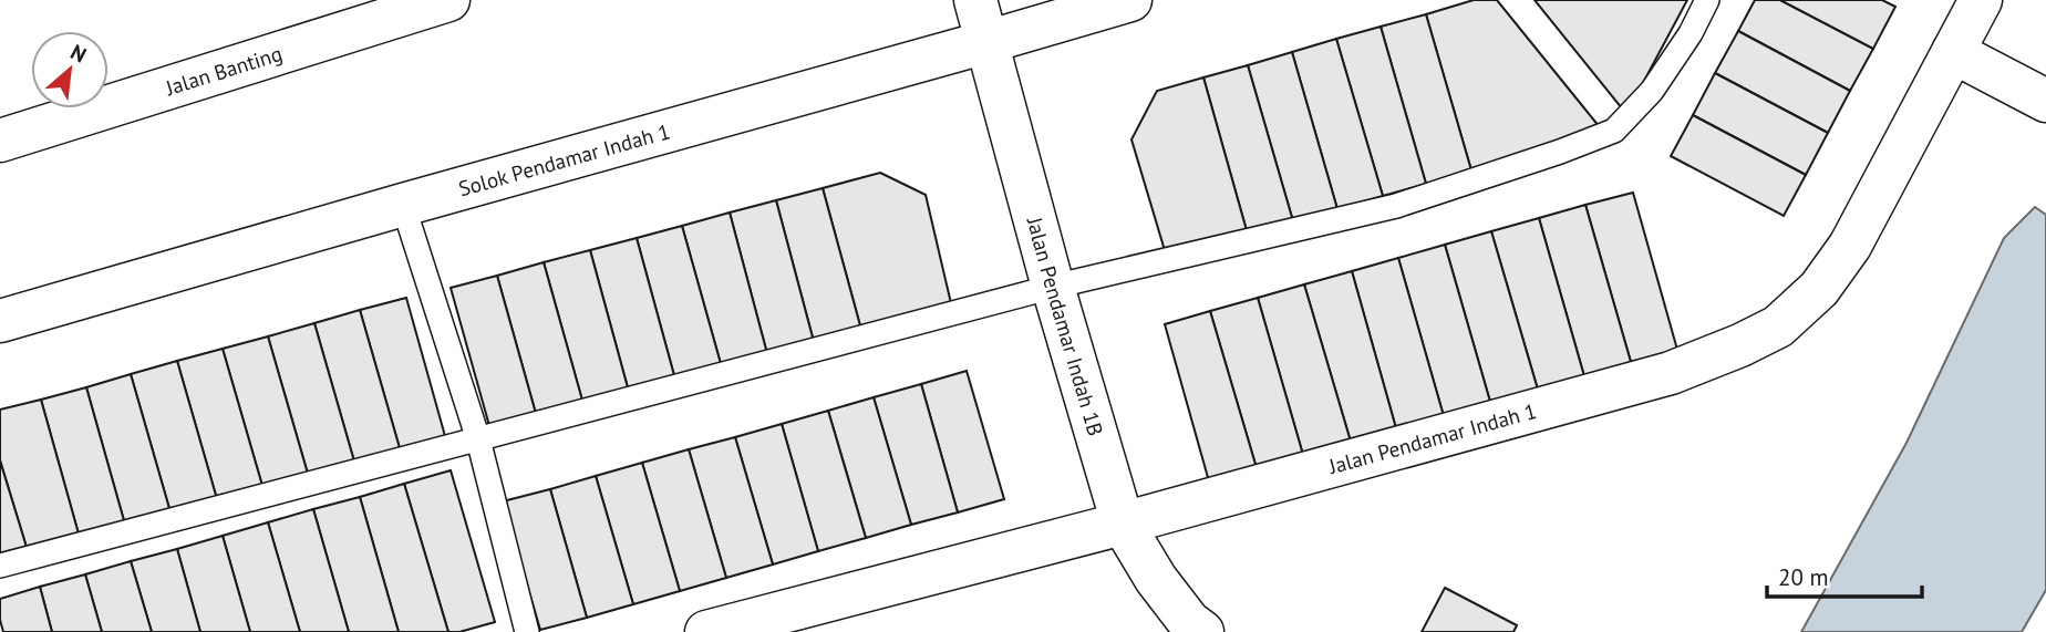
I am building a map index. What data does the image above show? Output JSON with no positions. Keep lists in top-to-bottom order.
{
  "streets": {
    "street": [
      "Jalan Banting",
      "Solok Pendamar Indah 1",
      "Jalan Pendamar Indah 1B",
      "Jalan Pendamar Indah 1"
    ]
  },
  "crossings": [
    ["Solok Pendamar Indah 1", "Jalan Pendamar Indah 1B"],
    ["Jalan Pendamar Indah 1B", "Jalan Pendamar Indah 1"]
  ],
  "scale_bar": "20 m",
  "north": "top right"
}
